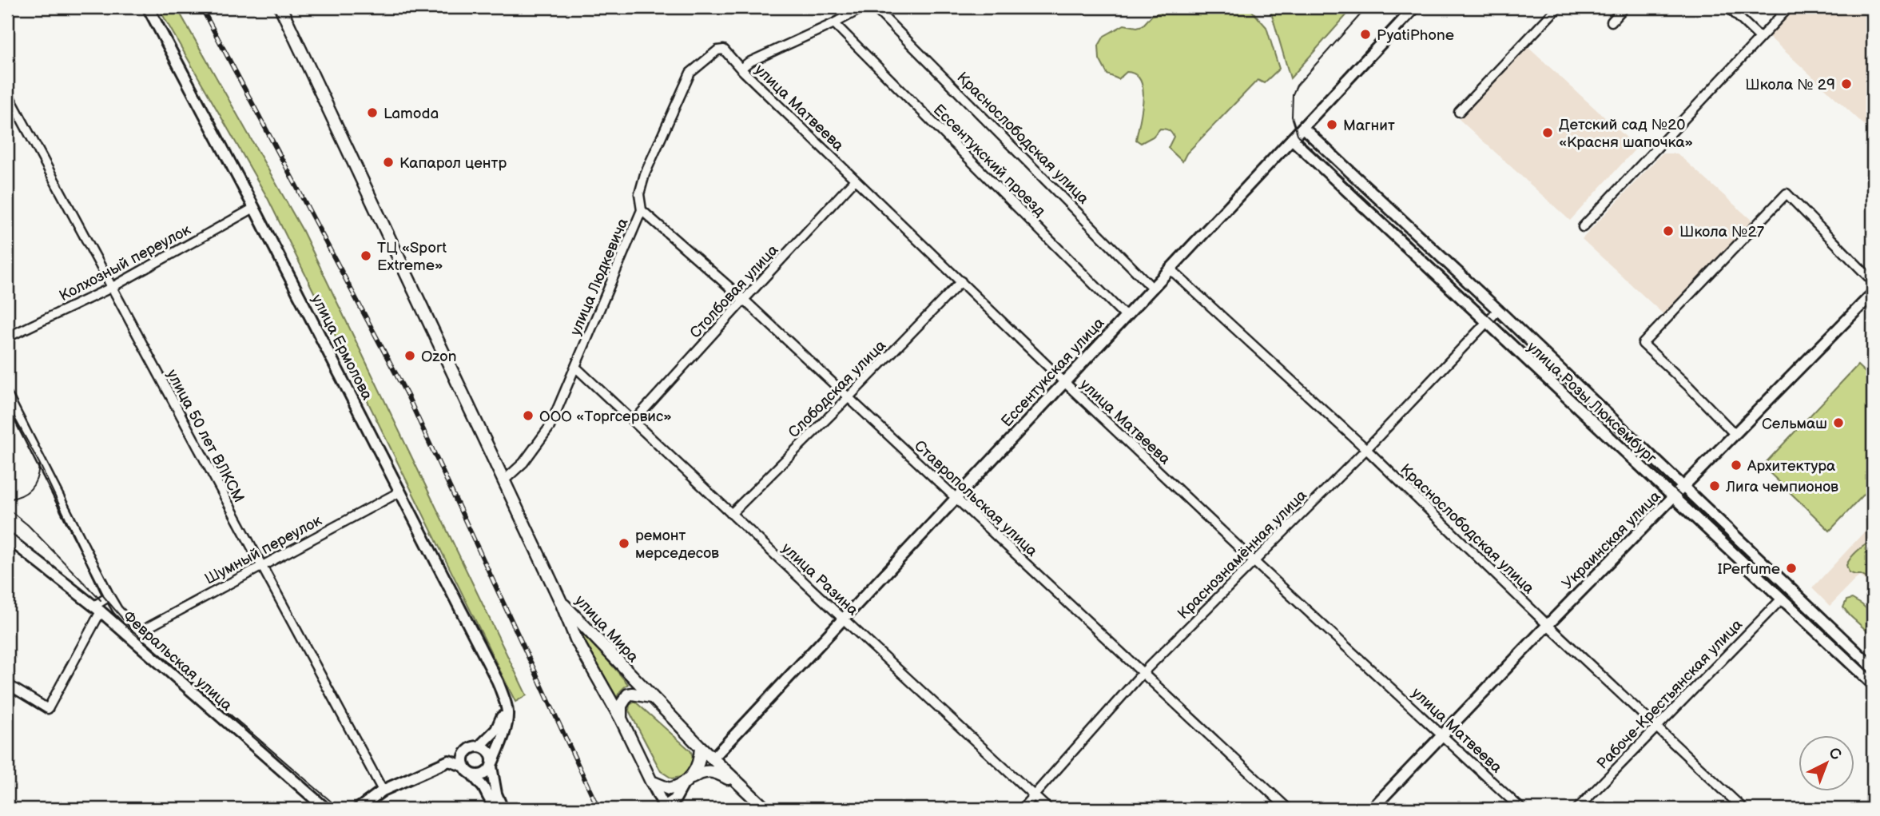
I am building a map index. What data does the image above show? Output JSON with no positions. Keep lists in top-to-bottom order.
{
  "streets": {
    "main road": ["улица Мира"],
    "street": [
      "улица Матвеева",
      "Краснослободская улица",
      "Ессентукский проезд",
      "Колхозный переулок",
      "улица Людкевича",
      "Столбовая улица",
      "улица Ермолова",
      "Ессентукская улица",
      "Слободская улица",
      "улица Розы Люксембург",
      "улица 50 лет ВЛКСМ",
      "Ставропольская улица",
      "Украинская улица",
      "Шумный переулок",
      "Краснознамённая улица",
      "улица Разина",
      "Февральская улица",
      "Рабоче-Крестьянская улица"
    ]
  },
  "crossings": [
    ["улица Матвеева", "улица Людкевича"],
    ["улица Матвеева", "Столбовая улица"],
    ["улица Матвеева", "Ессентукская улица"],
    ["улица Матвеева", "Слободская улица"],
    ["улица Матвеева", "Украинская улица"],
    ["улица Матвеева", "Краснознамённая улица"],
    ["Краснослободская улица", "Ессентукская улица"],
    ["Краснослободская улица", "Украинская улица"],
    ["Краснослободская улица", "Краснознамённая улица"],
    ["Краснослободская улица", "Рабоче-Крестьянская улица"],
    ["Ессентукский проезд", "Ессентукская улица"],
    ["Колхозный переулок", "улица Ермолова"],
    ["Колхозный переулок", "улица 50 лет ВЛКСМ"],
    ["улица Людкевича", "Ставропольская улица"],
    ["улица Людкевича", "улица Разина"],
    ["Столбовая улица", "Ставропольская улица"],
    ["Столбовая улица", "улица Разина"],
    ["улица Ермолова", "Шумный переулок"],
    ["Ессентукская улица", "улица Розы Люксембург"],
    ["Ессентукская улица", "Ставропольская улица"],
    ["Ессентукская улица", "улица Разина"],
    ["Ессентукская улица", "улица Мира"],
    ["Слободская улица", "Ставропольская улица"],
    ["Слободская улица", "улица Разина"],
    ["улица Розы Люксембург", "Украинская улица"],
    ["улица Розы Люксембург", "Краснознамённая улица"],
    ["улица Розы Люксембург", "Рабоче-Крестьянская улица"],
    ["улица 50 лет ВЛКСМ", "Шумный переулок"],
    ["Ставропольская улица", "Краснознамённая улица"],
    ["Шумный переулок", "Февральская улица"],
    ["Краснознамённая улица", "улица Разина"]
  ],
  "places": [
    "PyatiPhone",
    "Школа № 29",
    "Lamoda",
    "Магнит",
    "Детский сад №20 «Красня шапочка»",
    "Капарол центр",
    "Школа №27",
    "ТЦ «Sport Extreme»",
    "Ozon",
    "ООО «Торгсервис»",
    "Сельмаш",
    "Архитектура",
    "Лига чемпионов",
    "ремонт мерседесов",
    "IPerfume"
  ],
  "north": "top right"
}
